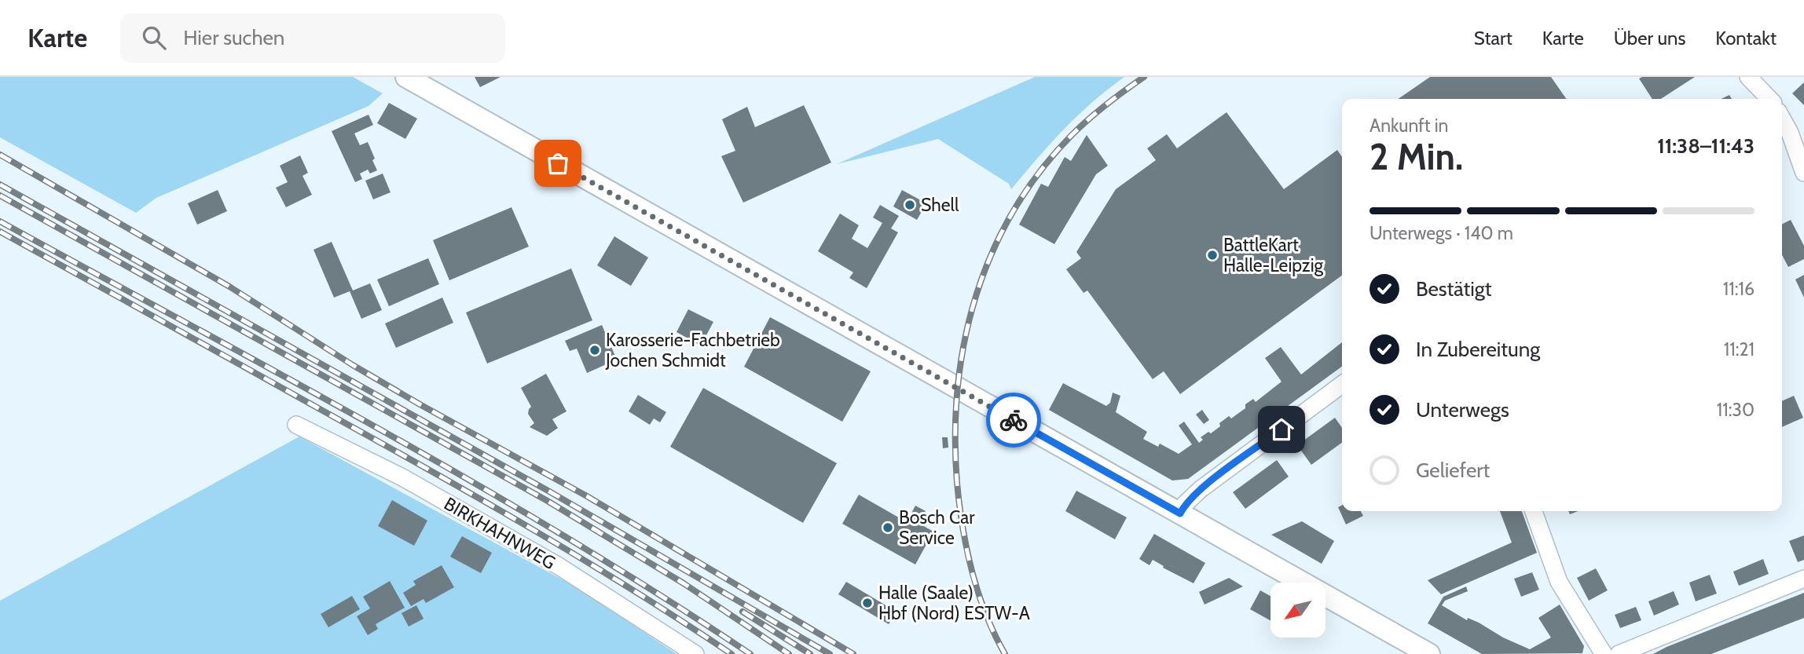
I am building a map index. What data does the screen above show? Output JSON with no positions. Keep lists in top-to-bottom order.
{
  "streets": {
    "street": ["BIRKHAHNWEG"]
  },
  "places": [
    "Shell",
    "BattleKart Halle-Leipzig",
    "Karosserie-Fachbetrieb Jochen Schmidt",
    "Bosch Car Service",
    "Halle (Saale) Hbf (Nord) ESTW-A"
  ],
  "north": "bottom left",
  "page": {
    "header": "Karte",
    "search": "Hier suchen",
    "nav": [
      "Start",
      "Karte",
      "Über uns",
      "Kontakt"
    ],
    "heading": ["2 Min.", "Ankunft in", "11:38–11:43"],
    "bar": "Unterwegs · 140 m",
    "list": [
      ["Bestätigt", "11:16"],
      ["In Zubereitung", "11:21"],
      ["Unterwegs", "11:30"],
      "Geliefert"
    ]
  }
}
